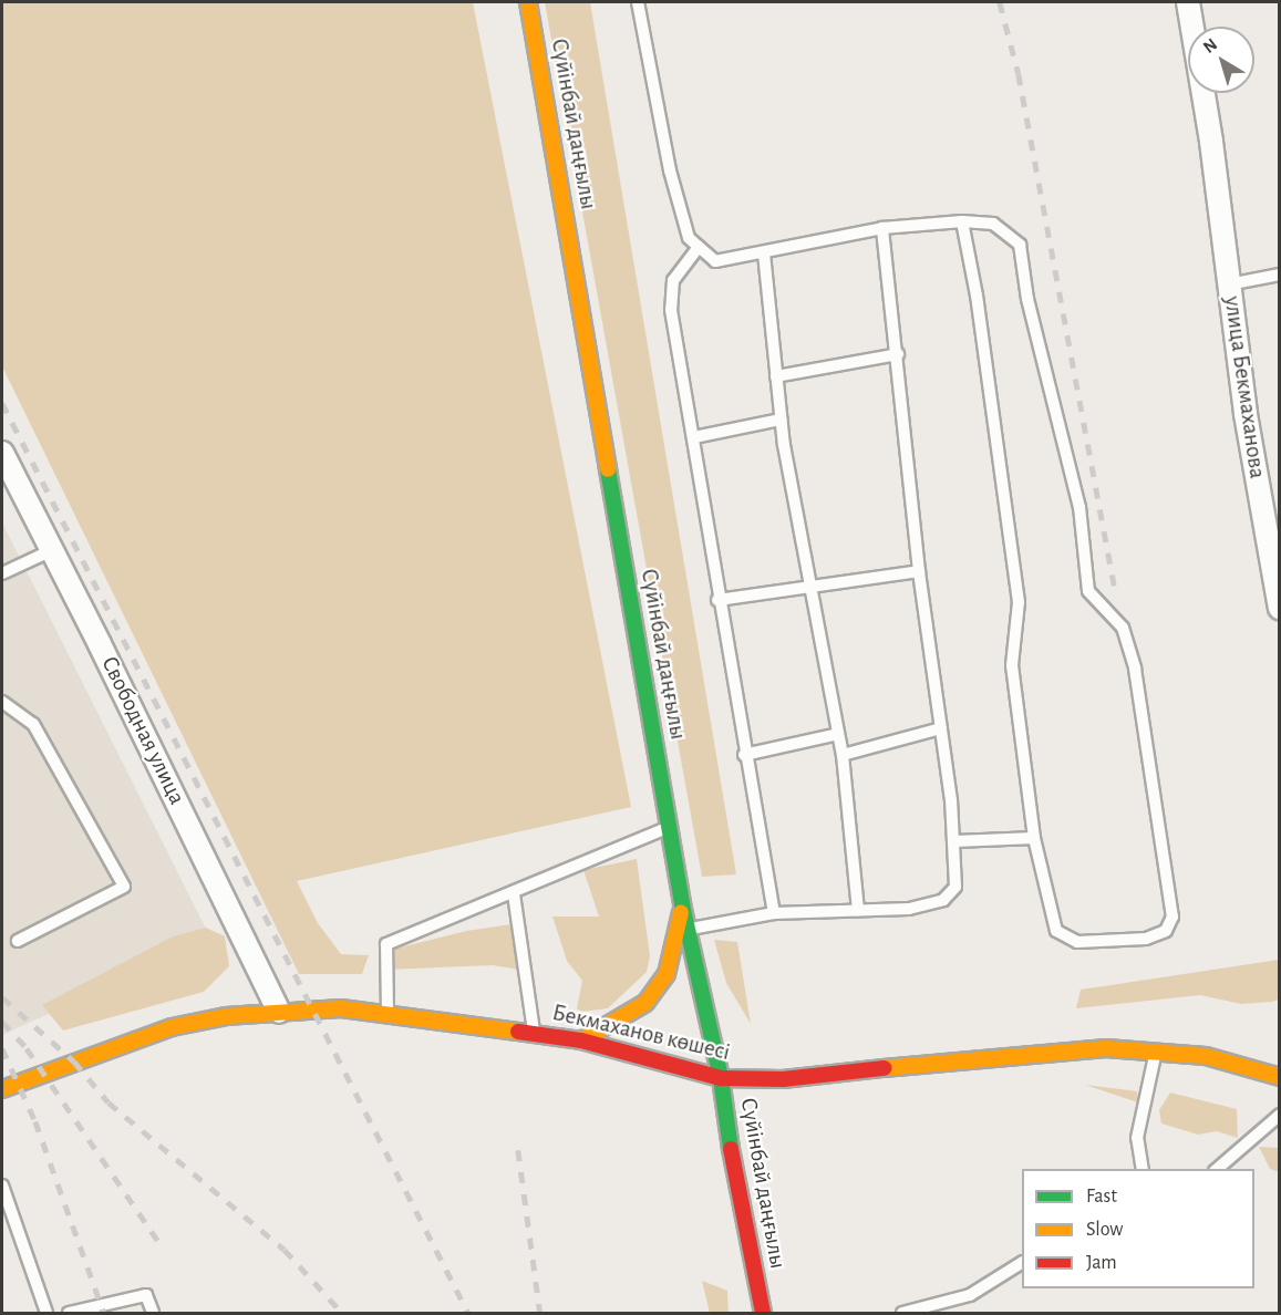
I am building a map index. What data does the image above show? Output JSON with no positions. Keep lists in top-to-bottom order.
{
  "streets": {
    "main road": ["Сүйінбай даңғылы", "Бекмаханов көшесі"],
    "street": ["улица Бекмаханова", "Свободная улица"]
  },
  "crossings": [
    ["Сүйінбай даңғылы", "Бекмаханов көшесі"],
    ["Свободная улица", "Бекмаханов көшесі"]
  ],
  "legend": ["Fast", "Slow", "Jam"],
  "north": "top left"
}
